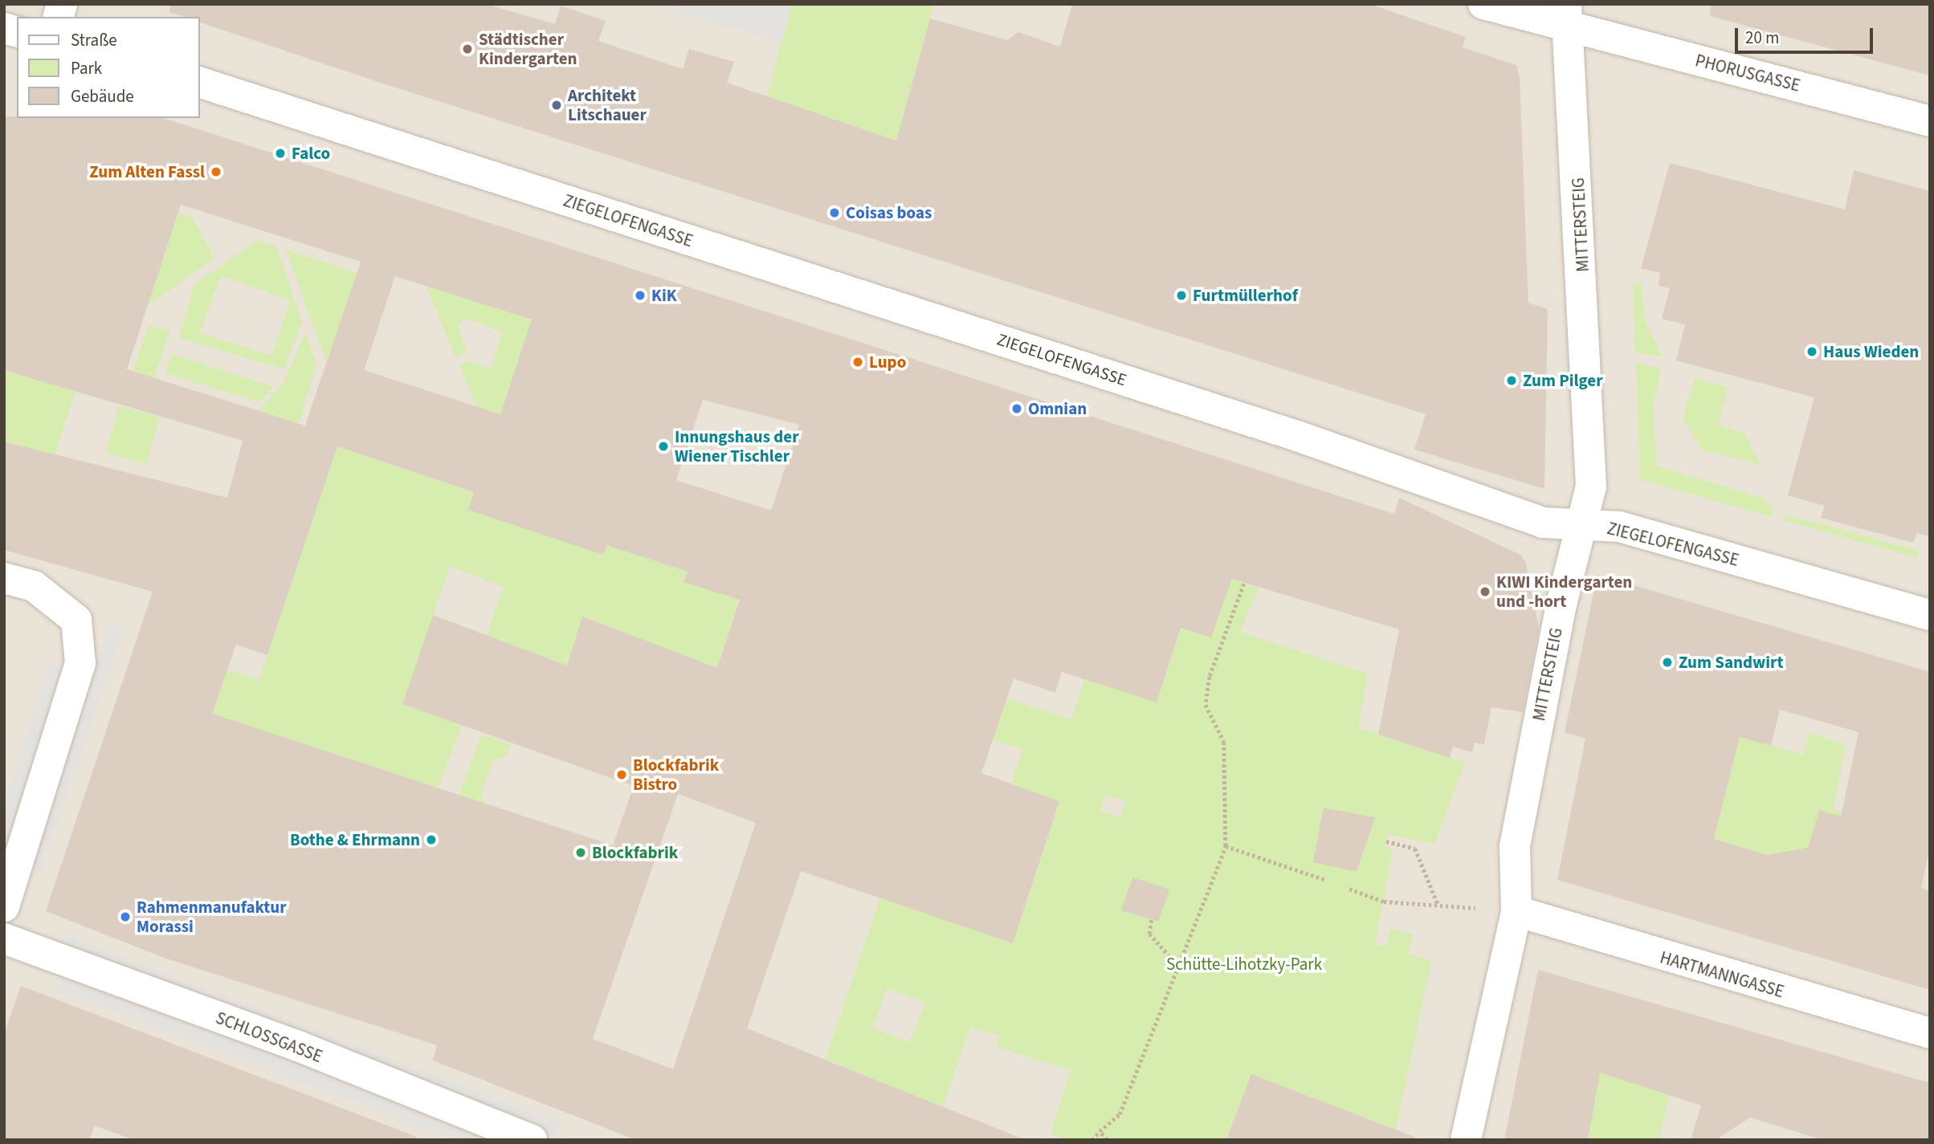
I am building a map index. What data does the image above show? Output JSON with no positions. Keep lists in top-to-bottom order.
{
  "streets": {
    "street": [
      "PHORUSGASSE",
      "ZIEGELOFENGASSE",
      "MITTERSTEIG",
      "HARTMANNGASSE",
      "SCHLOSSGASSE"
    ]
  },
  "crossings": [
    ["PHORUSGASSE", "MITTERSTEIG"],
    ["ZIEGELOFENGASSE", "MITTERSTEIG"],
    ["MITTERSTEIG", "HARTMANNGASSE"]
  ],
  "parks": ["Schütte-Lihotzky-Park"],
  "places": [
    "Städtischer Kindergarten",
    "Architekt Litschauer",
    "Falco",
    "Zum Alten Fassl",
    "Coisas boas",
    "KiK",
    "Furtmüllerhof",
    "Haus Wieden",
    "Lupo",
    "Zum Pilger",
    "Omnian",
    "Innungshaus der Wiener Tischler",
    "KIWI Kindergarten und -hort",
    "Zum Sandwirt",
    "Blockfabrik Bistro",
    "Bothe & Ehrmann",
    "Blockfabrik",
    "Rahmenmanufaktur Morassi"
  ],
  "legend": ["Straße", "Park", "Gebäude"],
  "scale_bar": "20 m"
}
